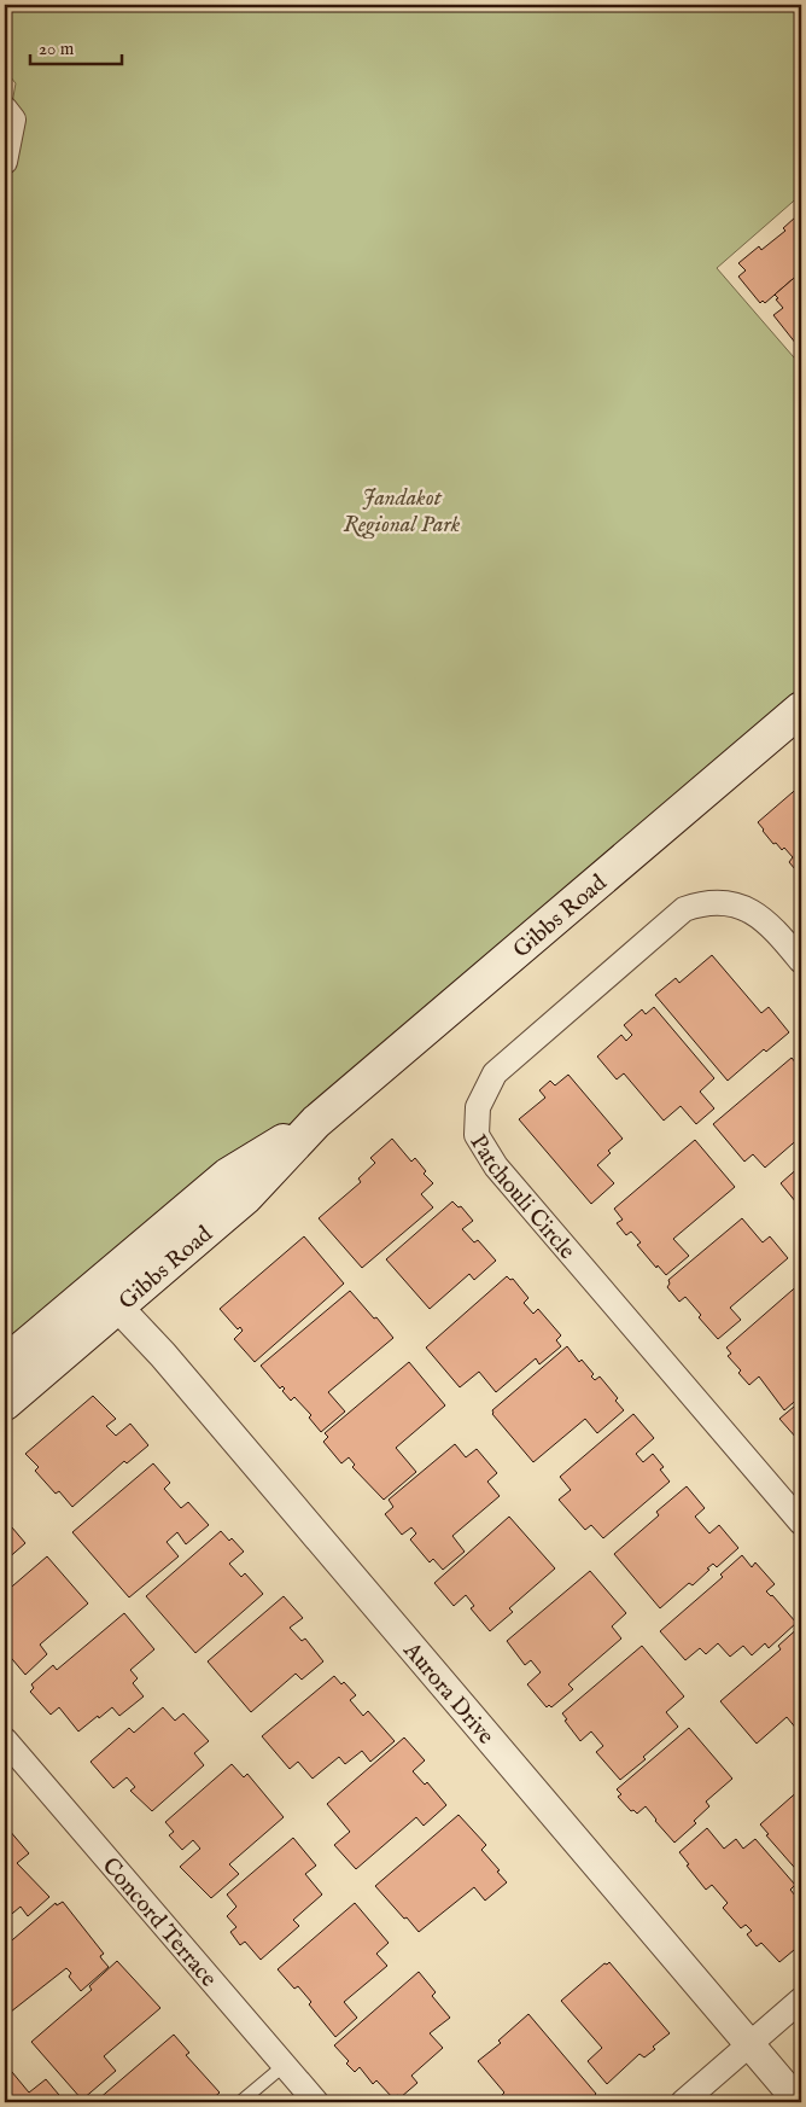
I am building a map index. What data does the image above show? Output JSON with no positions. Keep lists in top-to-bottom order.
{
  "streets": {
    "main road": ["Gibbs Road"],
    "street": ["Patchouli Circle", "Aurora Drive", "Concord Terrace"]
  },
  "crossings": [
    ["Gibbs Road", "Aurora Drive"]
  ],
  "parks": ["Jandakot Regional Park"],
  "scale_bar": "20 m"
}
